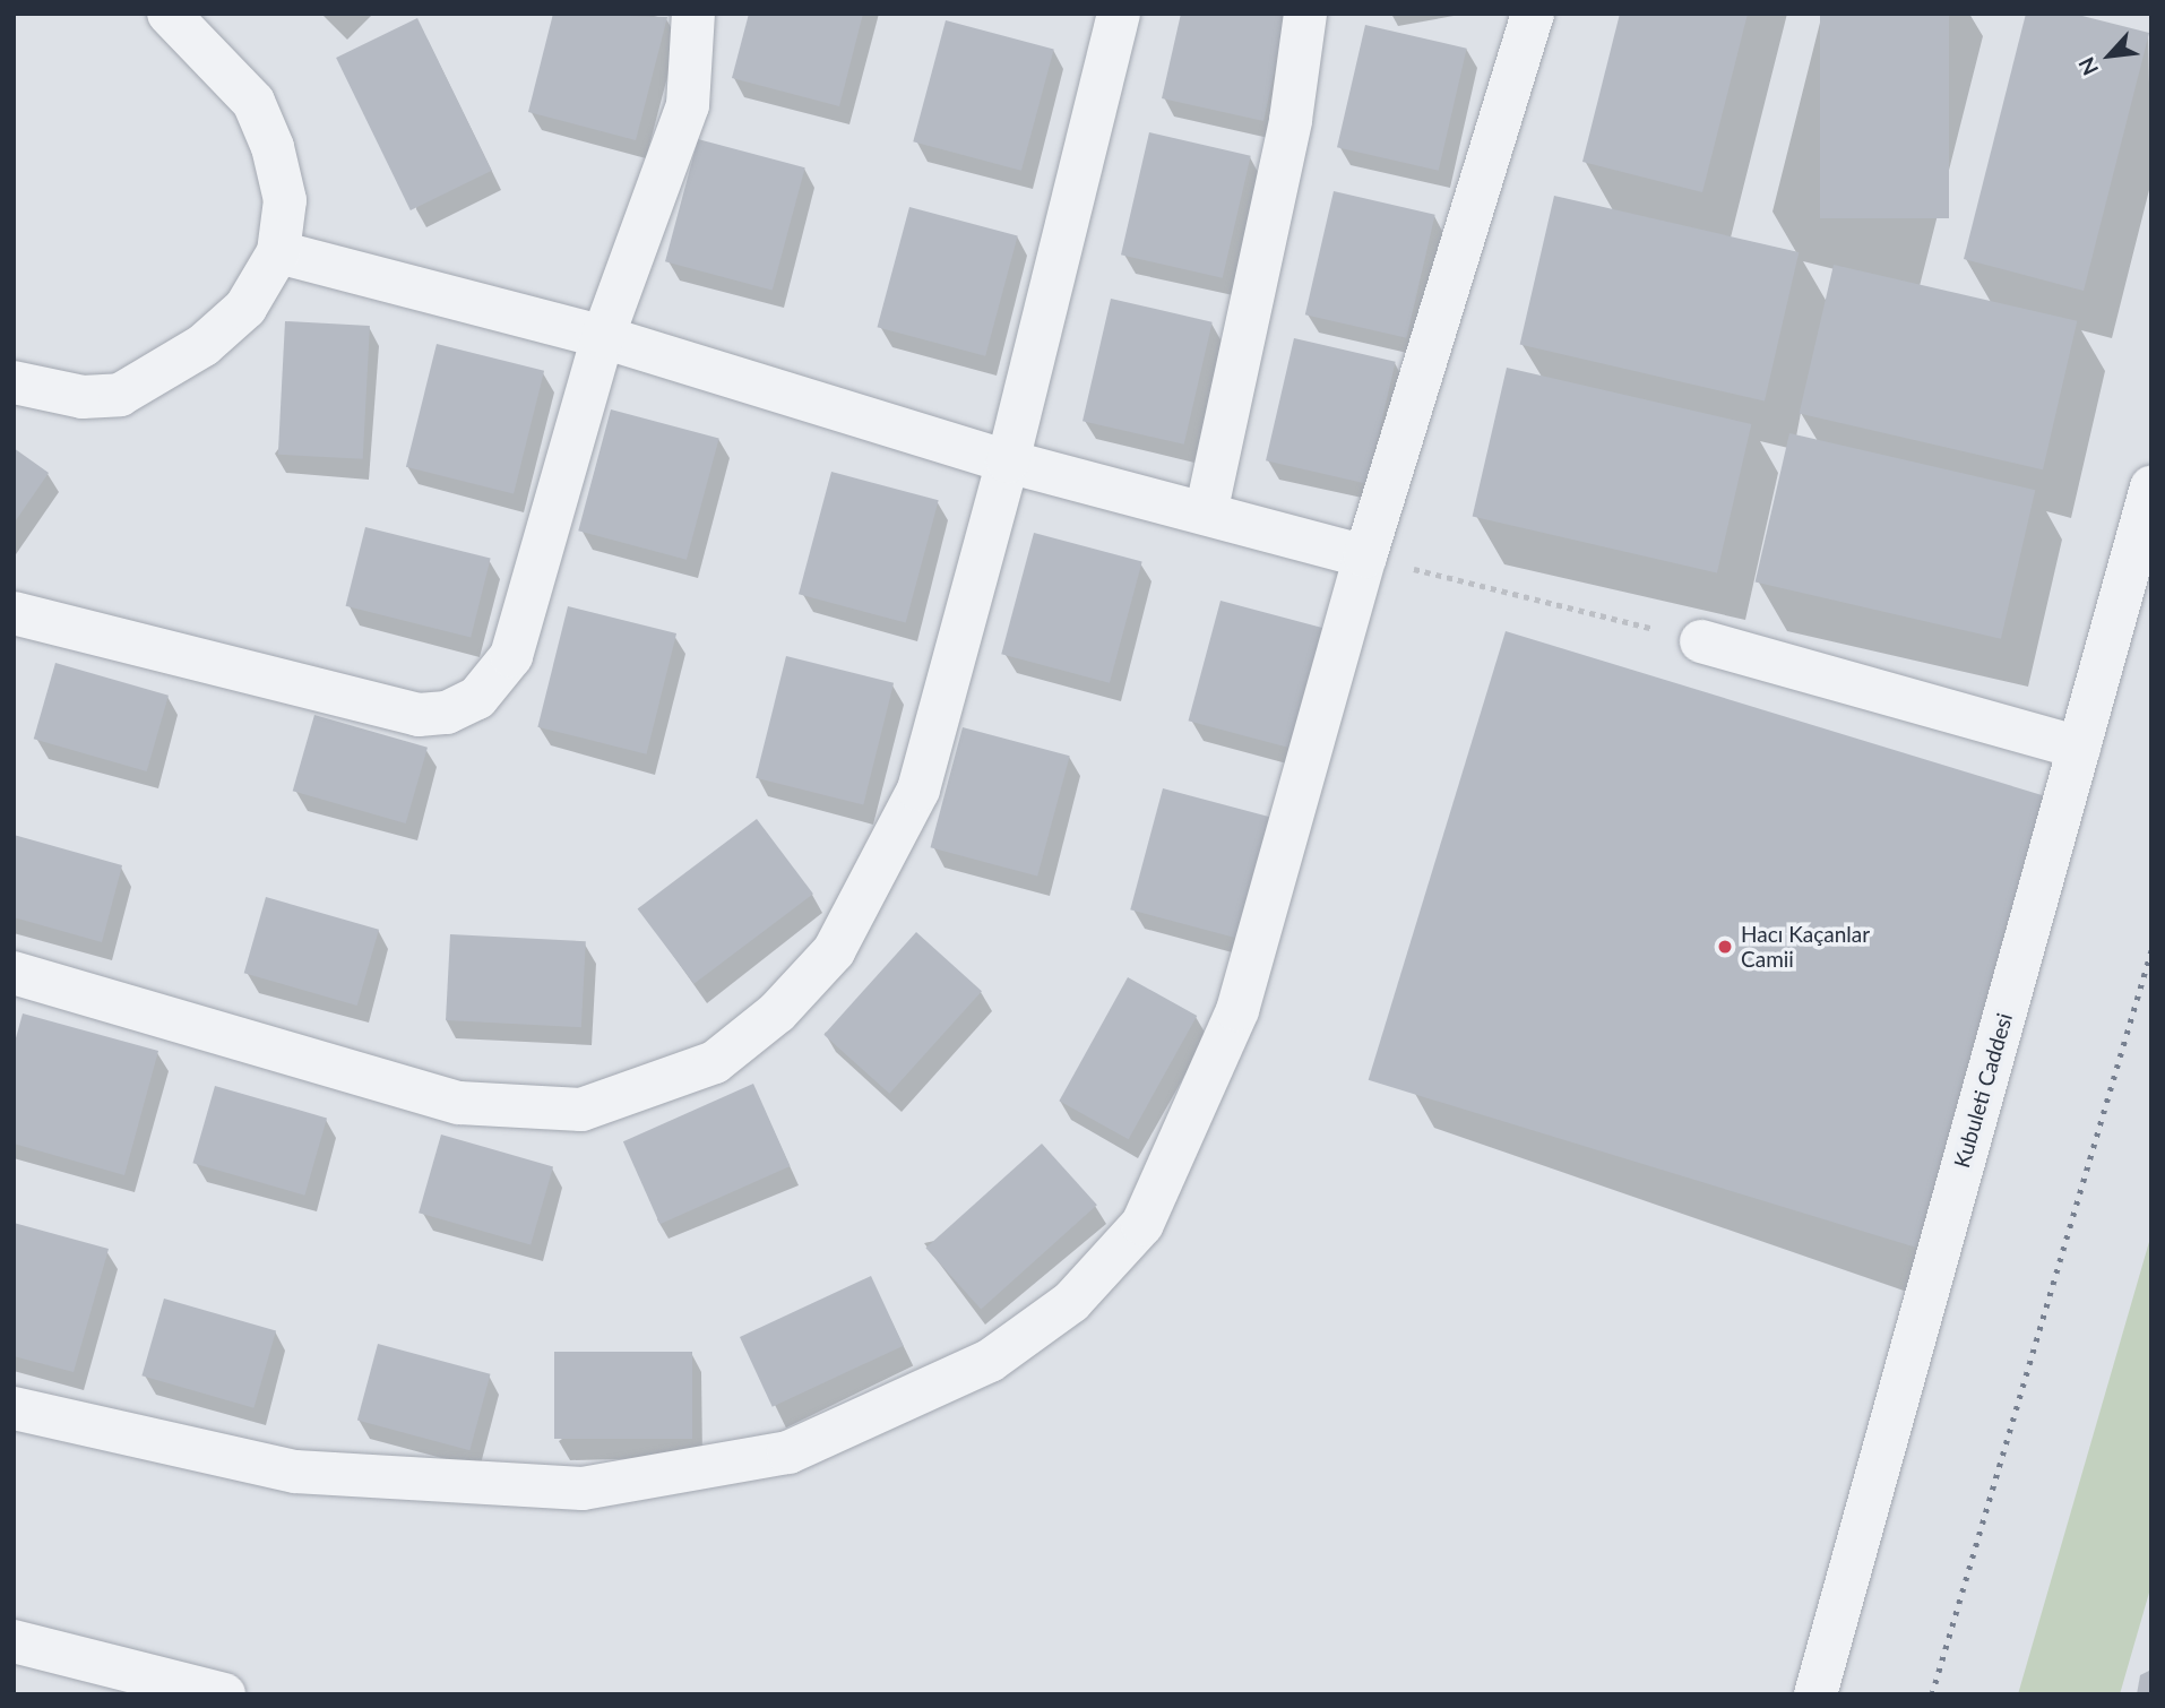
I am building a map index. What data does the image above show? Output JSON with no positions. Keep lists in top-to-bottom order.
{
  "streets": {
    "street": ["Kubuleti Caddesi"]
  },
  "places": ["Hacı Kaçanlar Camii"],
  "north": "bottom left"
}
